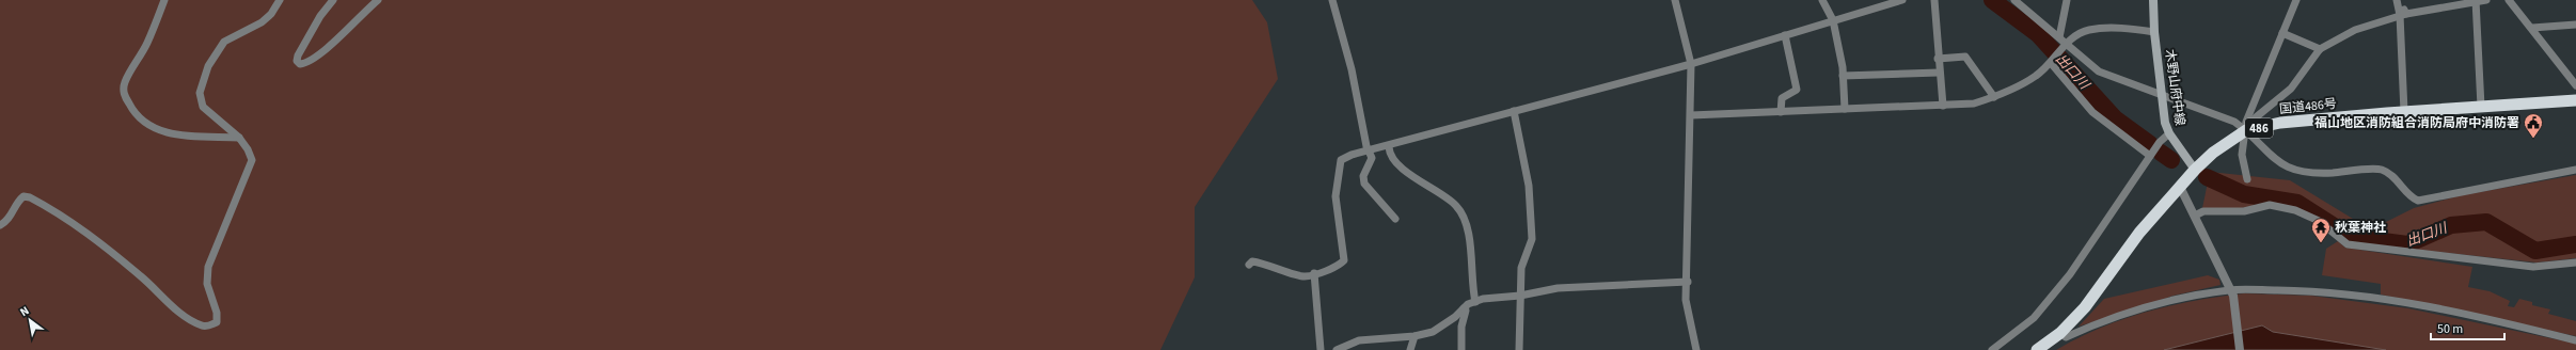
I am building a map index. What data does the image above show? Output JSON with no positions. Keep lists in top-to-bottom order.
{
  "streets": {
    "highway": ["国道486号", "486"],
    "main road": ["木野山府中線"]
  },
  "crossings": [
    ["木野山府中線", "国道486号"]
  ],
  "water": ["出口川"],
  "places": {
    "public building": ["福山地区消防組合消防局府中消防署"],
    "temple": ["秋葉神社"]
  },
  "scale_bar": "50 m",
  "north": "top left"
}
